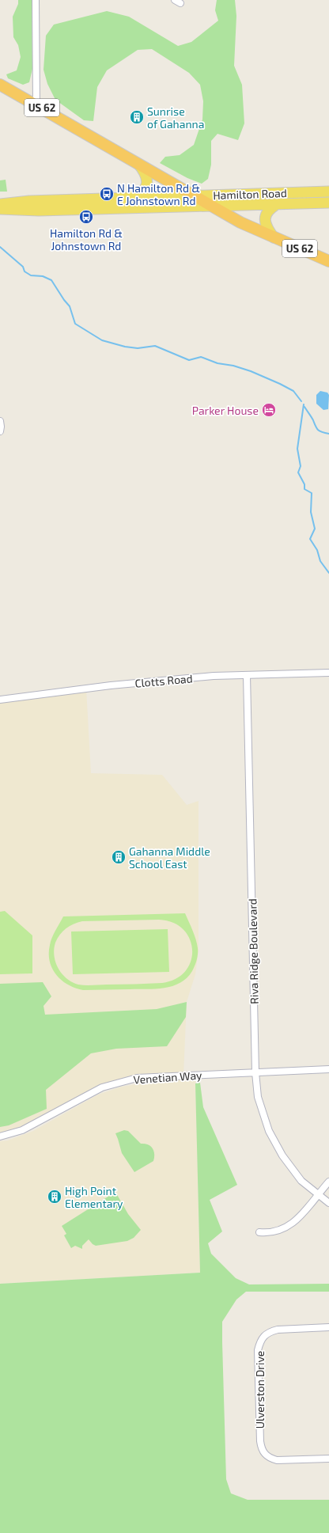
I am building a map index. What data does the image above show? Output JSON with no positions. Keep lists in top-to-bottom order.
{
  "streets": {
    "highway": ["US 62"],
    "main road": ["Hamilton Road"],
    "street": [
      "Clotts Road",
      "Riva Ridge Boulevard",
      "Venetian Way",
      "Ulverston Drive"
    ]
  },
  "crossings": [
    ["US 62", "Hamilton Road"],
    ["Clotts Road", "Riva Ridge Boulevard"],
    ["Riva Ridge Boulevard", "Venetian Way"]
  ],
  "places": {
    "building": ["Sunrise of Gahanna", "Gahanna Middle School East", "High Point Elementary"],
    "bus stop": ["N Hamilton Rd & E Johnstown Rd", "Hamilton Rd & Johnstown Rd"],
    "hotel": ["Parker House"]
  }
}
